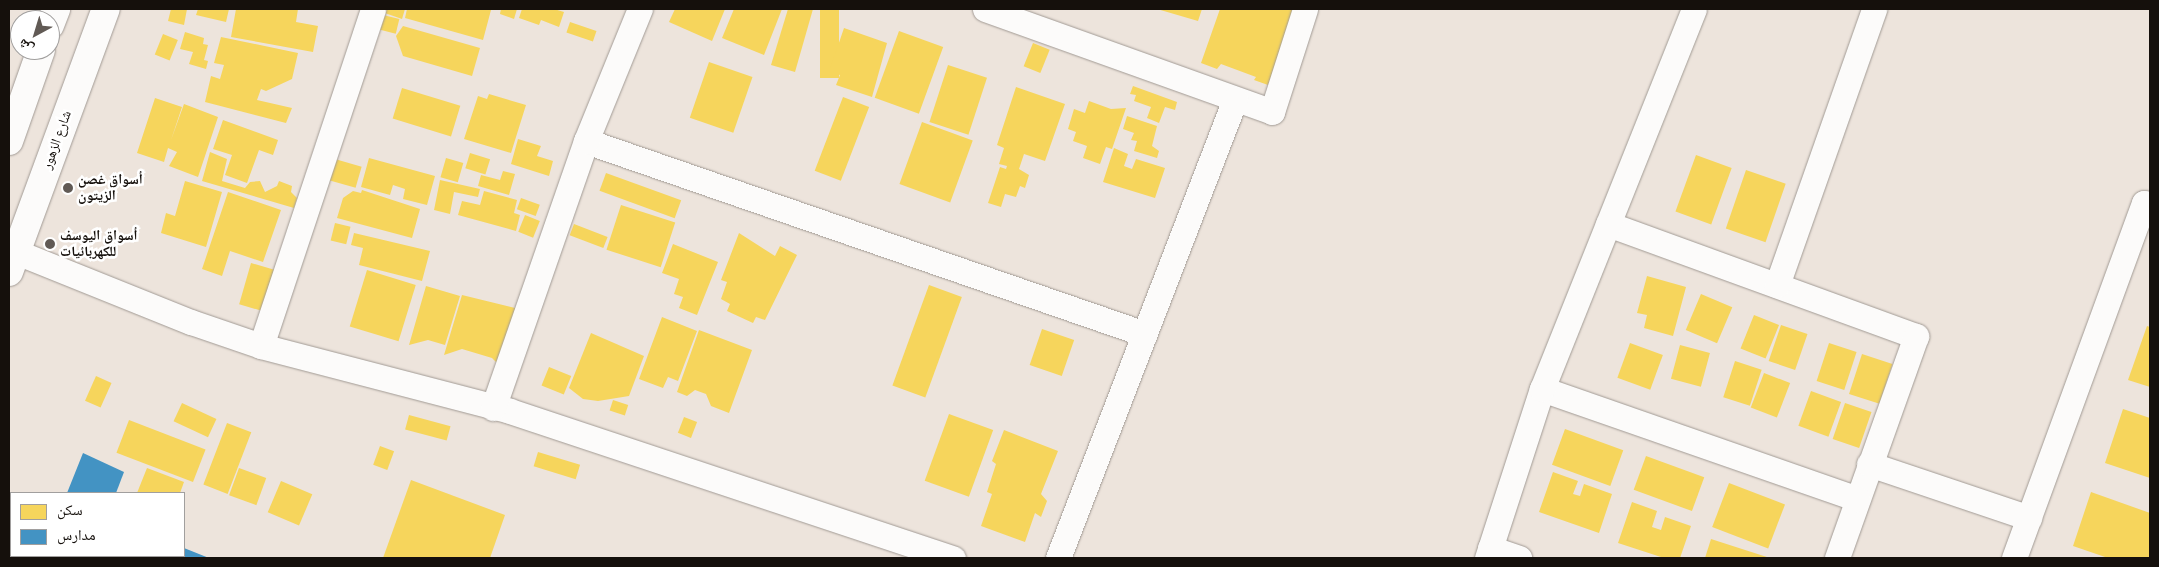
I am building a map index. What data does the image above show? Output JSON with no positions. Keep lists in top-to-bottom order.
{
  "streets": {
    "main road": ["شارع الزهور"]
  },
  "places": ["أسواق غصن الزيتون", "أسواق اليوسف للكهربائيات"],
  "legend": ["سكن", "مدارس"],
  "north": "bottom left"
}
